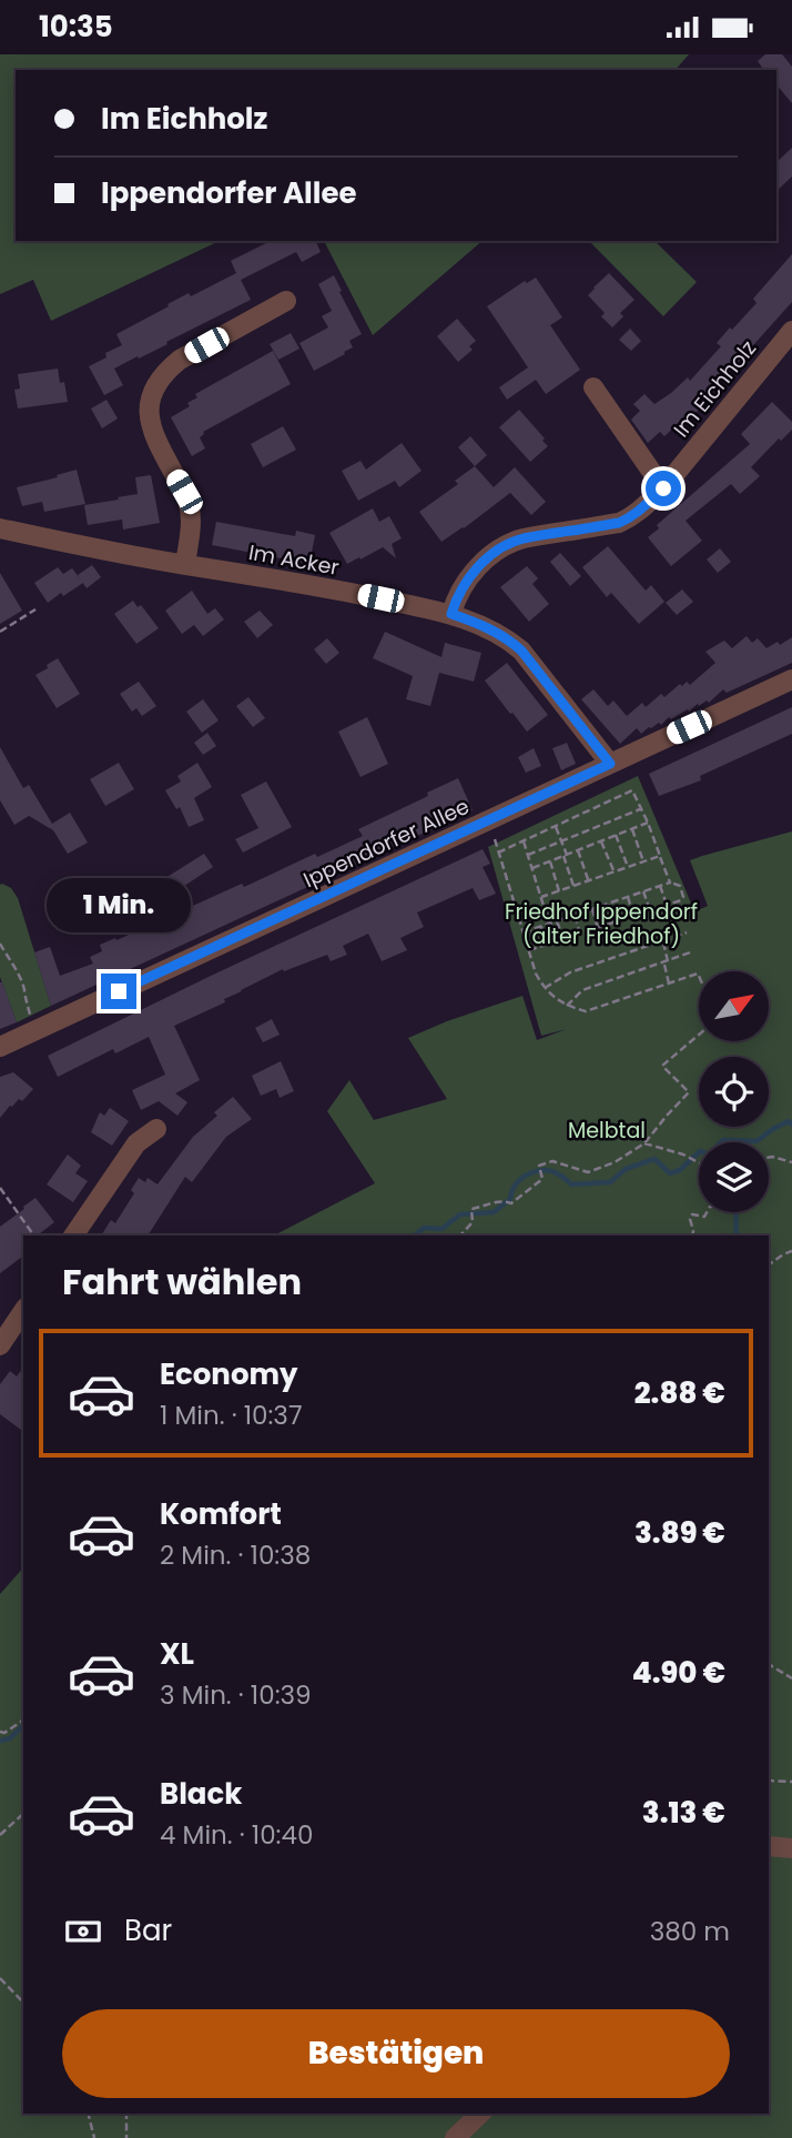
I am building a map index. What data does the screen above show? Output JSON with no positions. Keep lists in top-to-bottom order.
{
  "streets": {
    "street": ["Im Eichholz", "Im Acker", "Ippendorfer Allee"]
  },
  "crossings": [
    ["Im Eichholz", "Im Acker"],
    ["Im Acker", "Ippendorfer Allee"]
  ],
  "parks": ["Friedhof Ippendorf (alter Friedhof)", "Melbtal"],
  "north": "top right",
  "page": {
    "status": "10:35",
    "banner": ["Im Eichholz", "Ippendorfer Allee"],
    "bubble": "1 Min.",
    "heading": "Fahrt wählen",
    "list": [
      {
        "name": "Economy",
        "note": "1 Min. · 10:37",
        "value": "2.88 €"
      },
      {
        "name": "Komfort",
        "note": "2 Min. · 10:38",
        "value": "3.89 €"
      },
      {
        "name": "XL",
        "note": "3 Min. · 10:39",
        "value": "4.90 €"
      },
      {
        "name": "Black",
        "note": "4 Min. · 10:40",
        "value": "3.13 €"
      }
    ],
    "pay": ["Bar", "380 m"],
    "buttons": "Bestätigen"
  }
}
